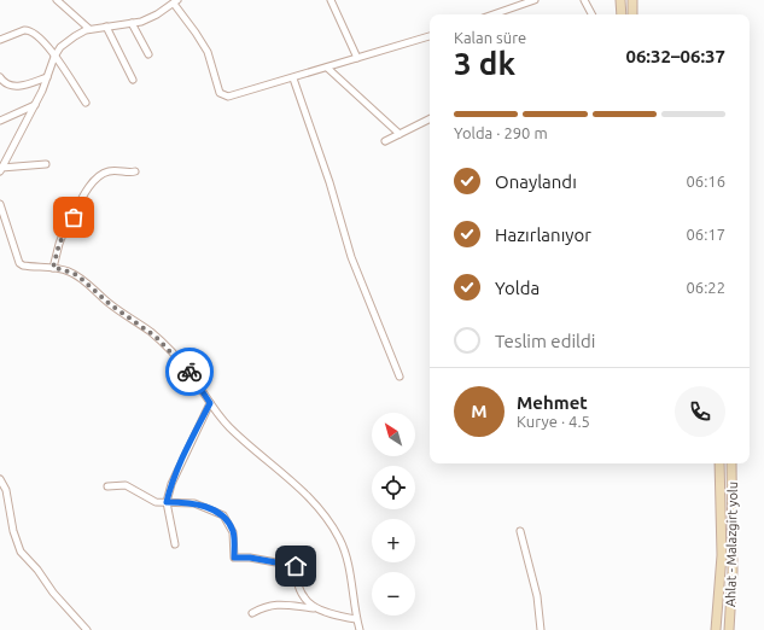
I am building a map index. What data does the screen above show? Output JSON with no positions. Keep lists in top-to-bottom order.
{
  "streets": {
    "main road": ["Ahlat - Malazgirt yolu"]
  },
  "north": "top left",
  "page": {
    "heading": ["3 dk", "Kalan süre", "06:32–06:37"],
    "panel": ["Mehmet", "Kurye · 4.5"],
    "bar": "Yolda · 290 m",
    "list": [
      ["Onaylandı", "06:16"],
      ["Hazırlanıyor", "06:17"],
      ["Yolda", "06:22"],
      "Teslim edildi"
    ],
    "round": "M",
    "map_buttons": ["+", "−"]
  }
}
